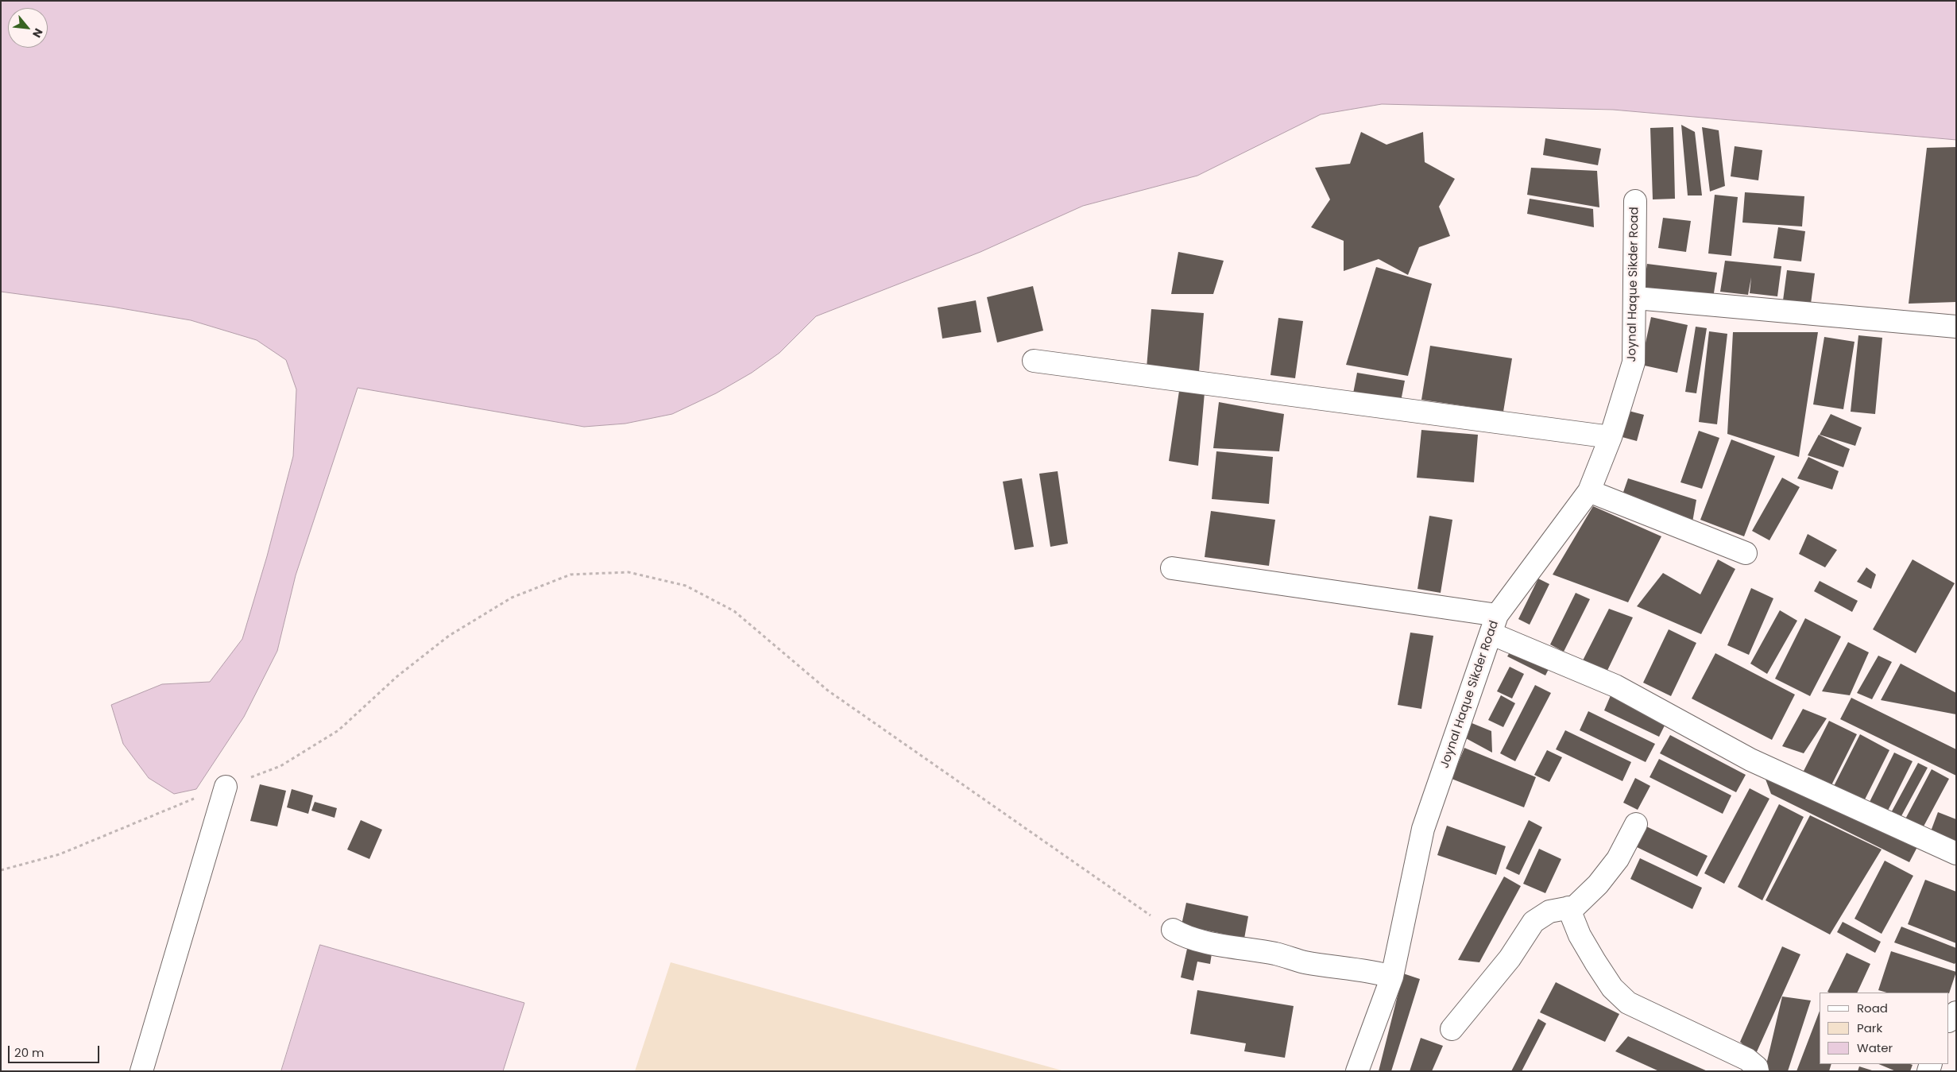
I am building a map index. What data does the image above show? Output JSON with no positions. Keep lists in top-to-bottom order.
{
  "streets": {
    "street": ["Joynal Haque Sikder Road"]
  },
  "legend": ["Road", "Park", "Water"],
  "scale_bar": "20 m",
  "north": "bottom right"
}
